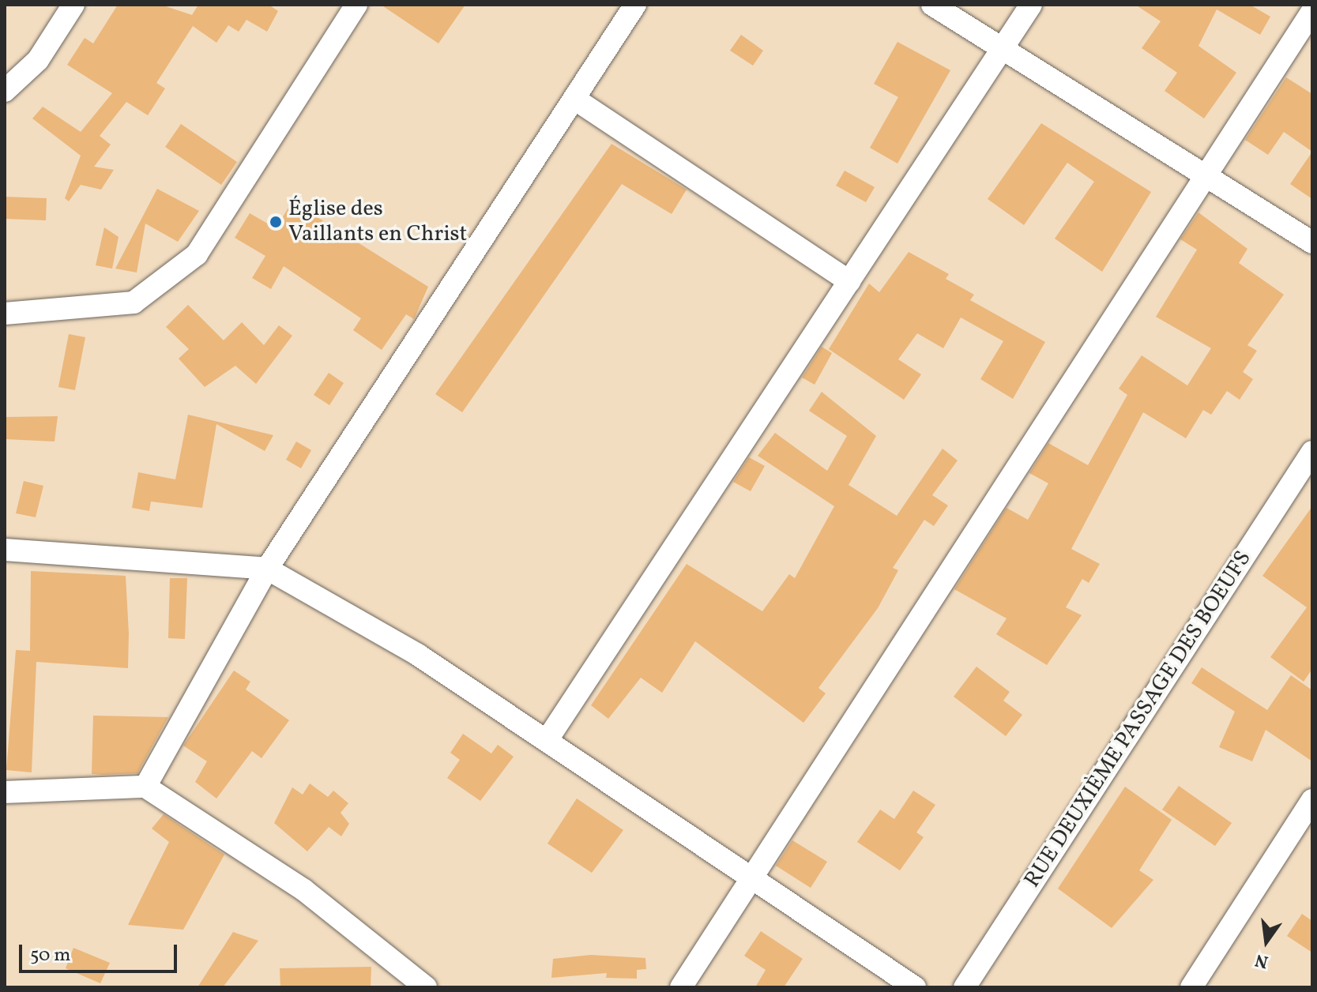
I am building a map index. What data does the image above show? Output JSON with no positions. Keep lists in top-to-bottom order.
{
  "streets": {
    "street": ["RUE DEUXIÈME PASSAGE DES BOEUFS"]
  },
  "places": ["Église des Vaillants en Christ"],
  "scale_bar": "50 m",
  "north": "bottom"
}
